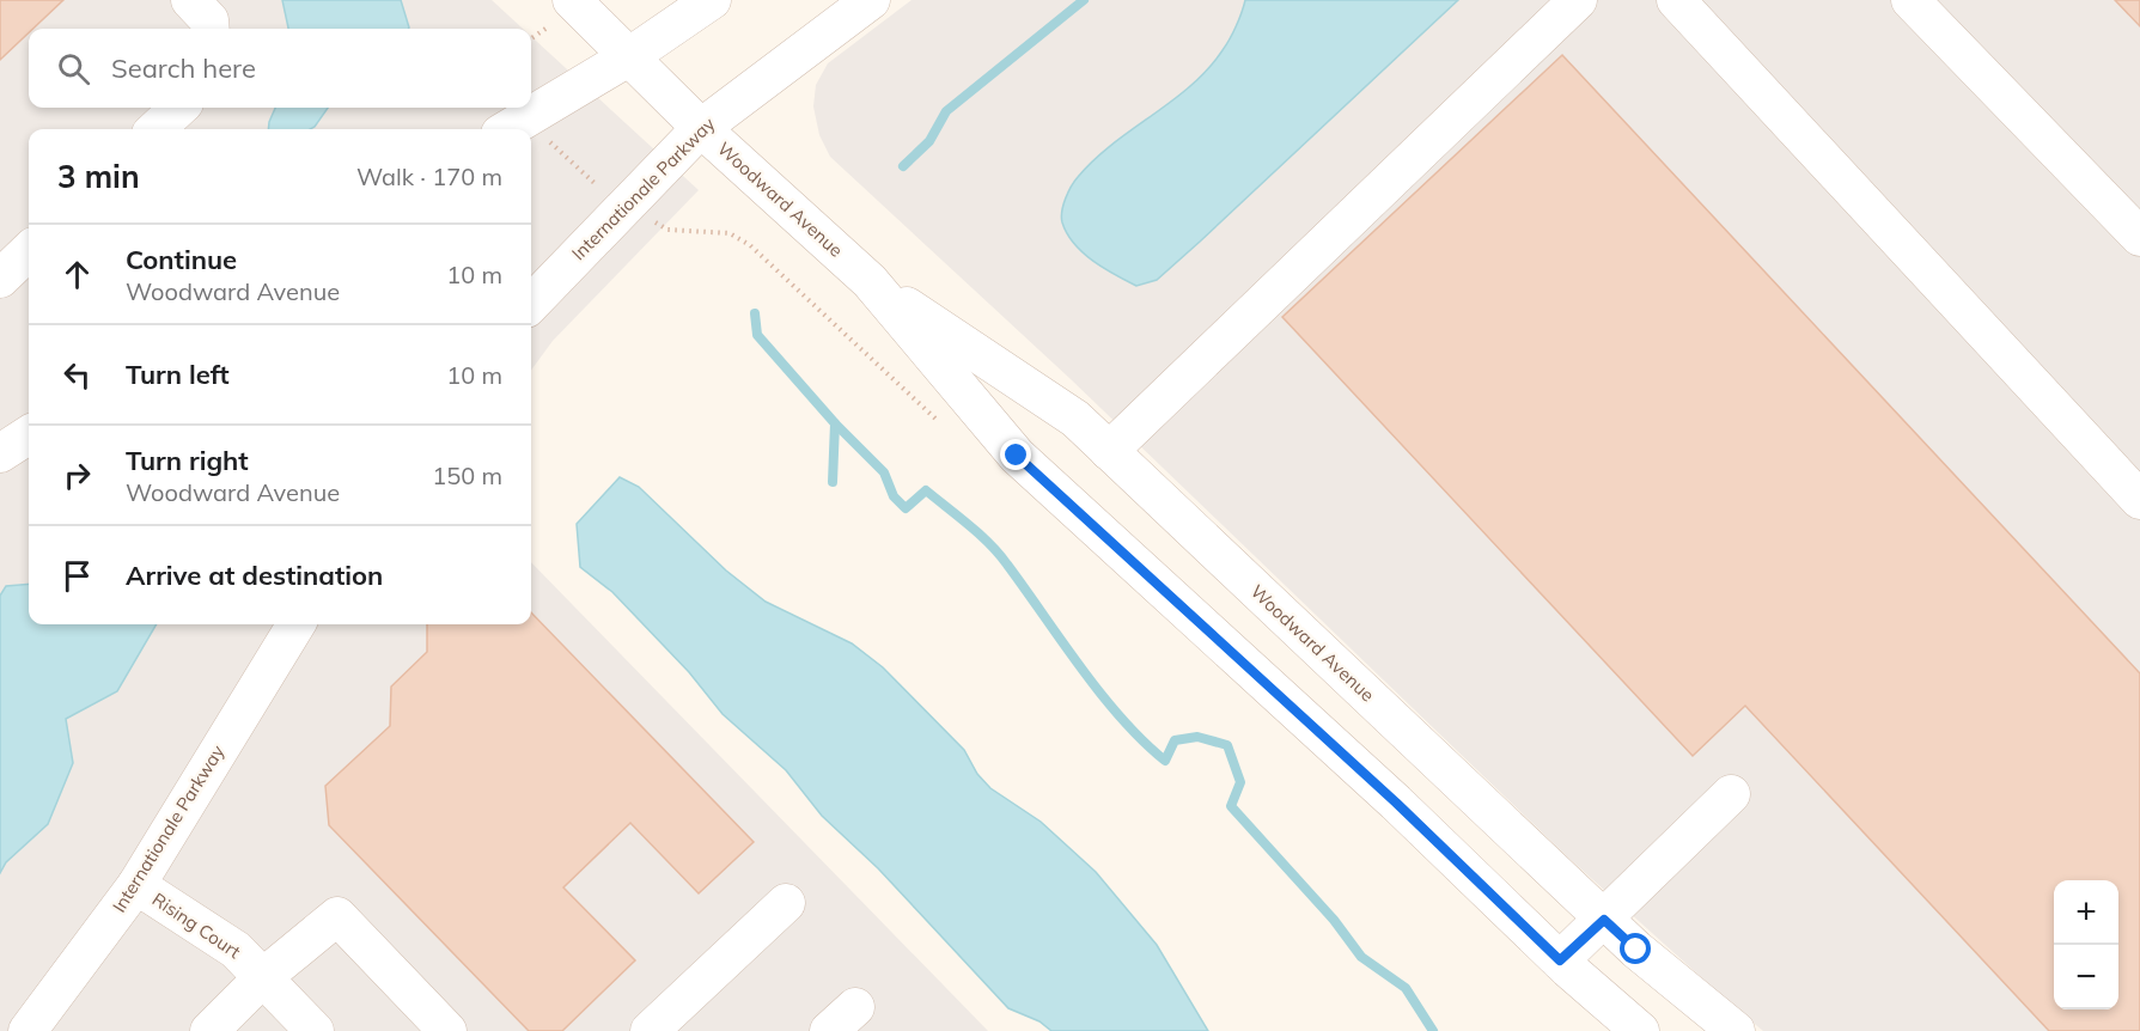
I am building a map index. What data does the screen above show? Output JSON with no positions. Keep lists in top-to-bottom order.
{
  "streets": {
    "street": ["Internationale Parkway", "Woodward Avenue", "Rising Court"]
  },
  "crossings": [
    ["Internationale Parkway", "Woodward Avenue"],
    ["Internationale Parkway", "Rising Court"]
  ],
  "page": {
    "search": "Search here",
    "heading": ["3 min", "Walk · 170 m"],
    "list": [
      ["Continue", "Woodward Avenue", "10 m"],
      ["Turn left", "10 m"],
      ["Turn right", "Woodward Avenue", "150 m"],
      "Arrive at destination"
    ],
    "map_buttons": ["+", "−"]
  }
}
